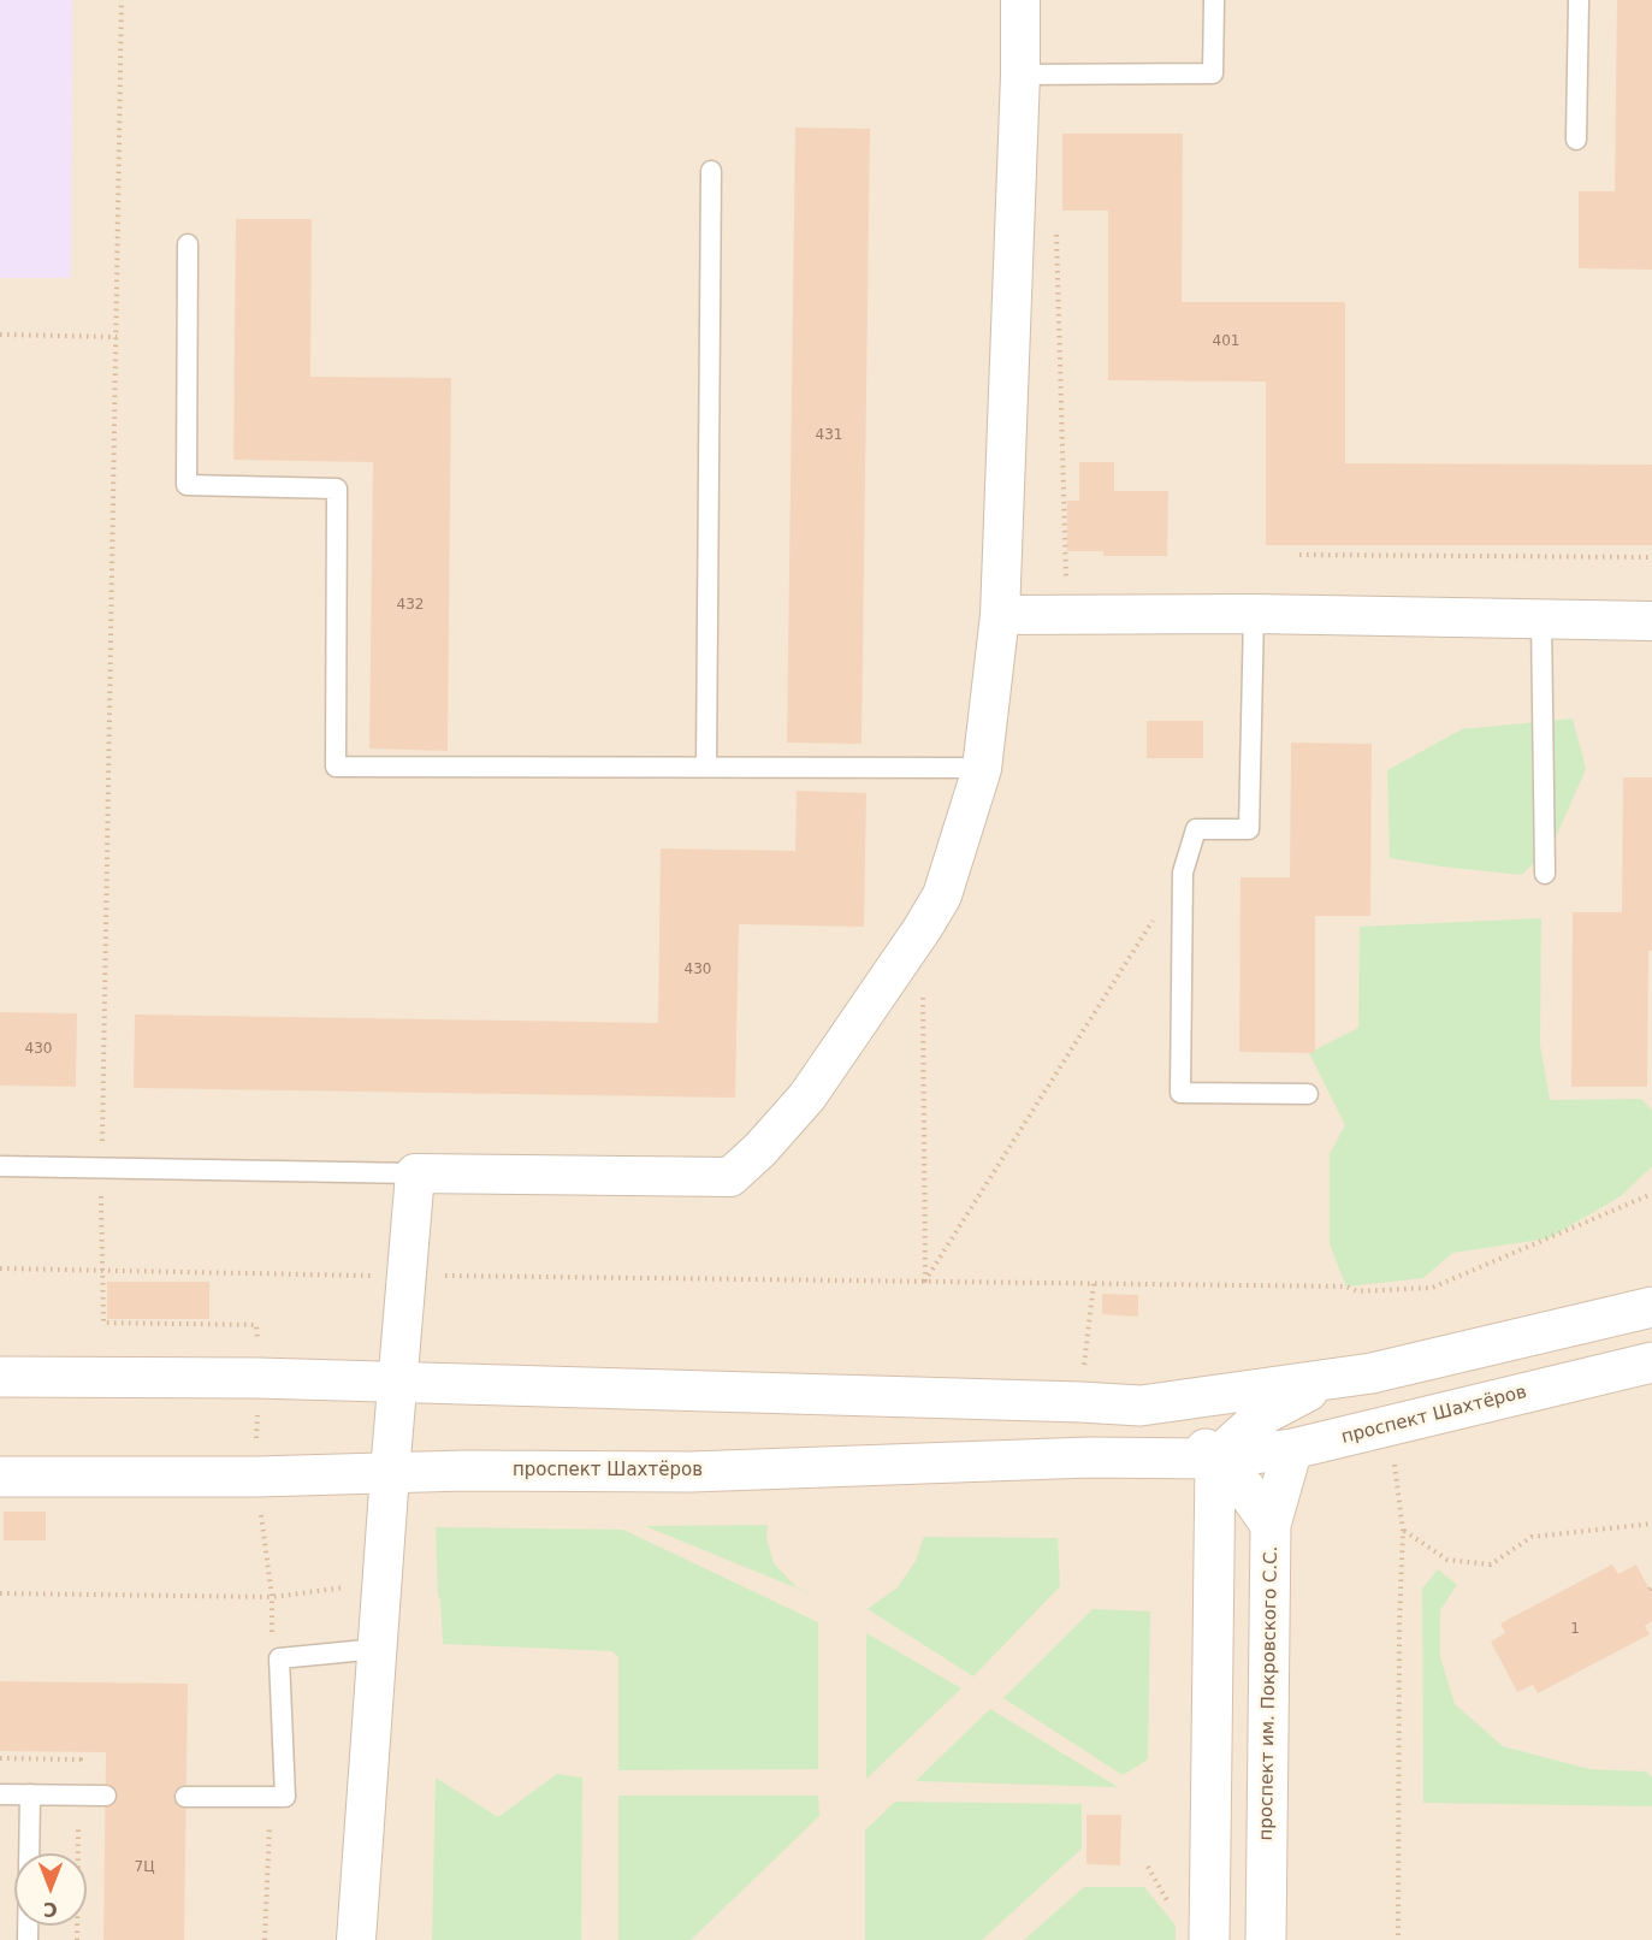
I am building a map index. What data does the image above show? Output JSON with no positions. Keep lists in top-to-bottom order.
{
  "streets": {
    "main road": ["проспект Шахтёров", "проспект им. Покровского С.С."]
  },
  "crossings": [
    ["проспект Шахтёров", "проспект им. Покровского С.С."]
  ],
  "house_numbers": [
    "401",
    "431",
    "432",
    "430",
    "430",
    "1",
    "7Ц"
  ],
  "north": "bottom"
}
